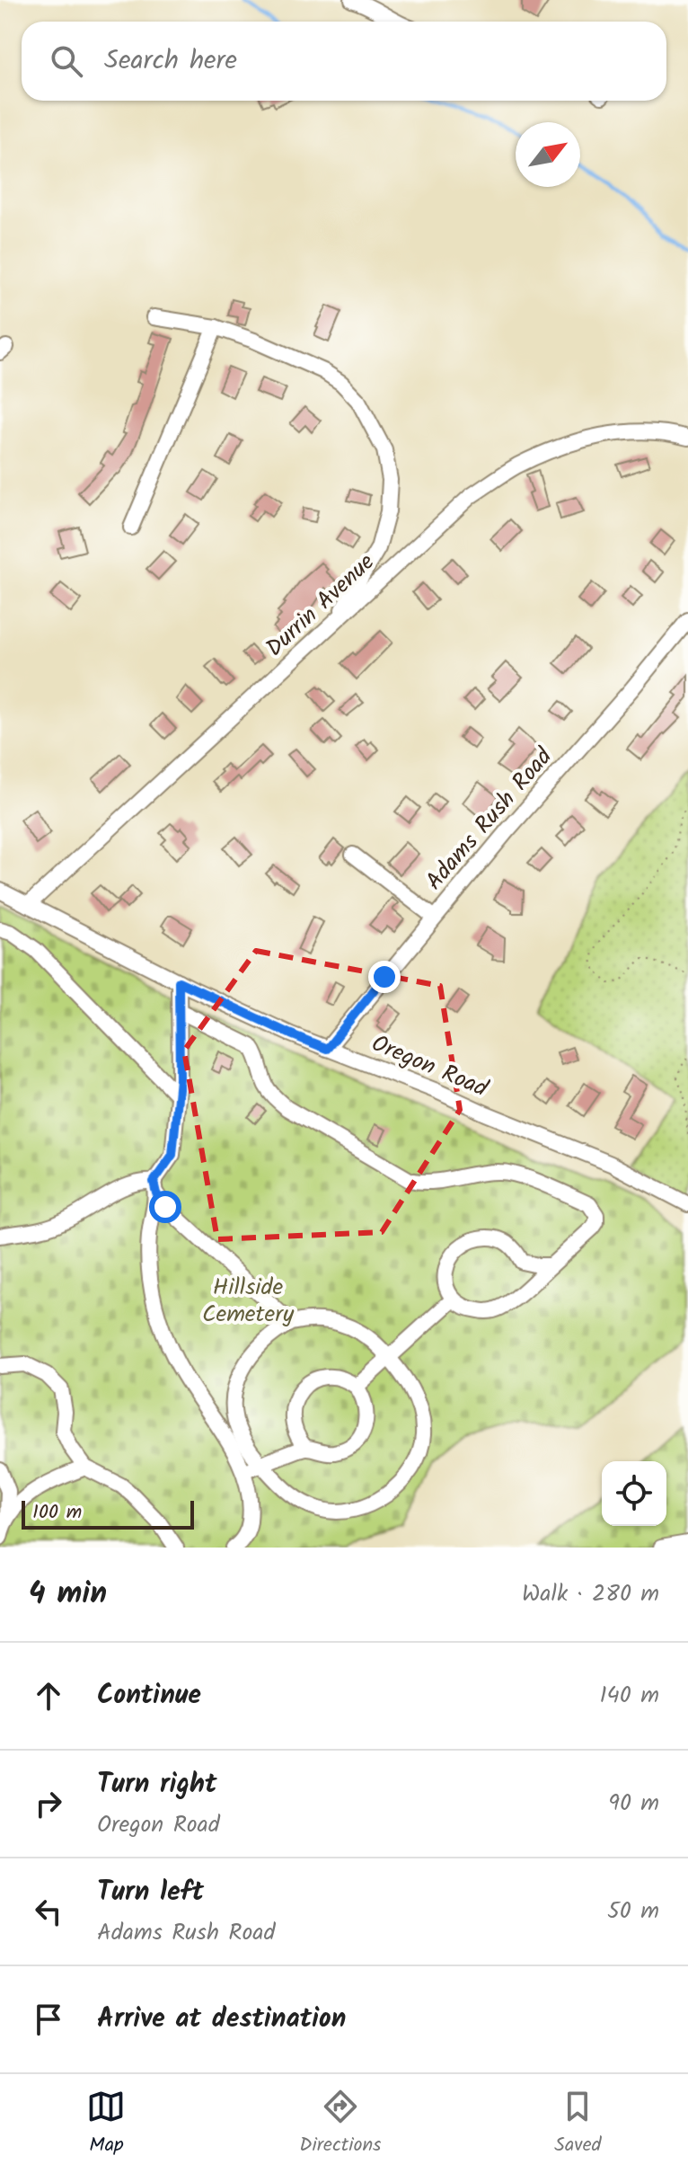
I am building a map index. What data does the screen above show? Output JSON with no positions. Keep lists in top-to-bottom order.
{
  "streets": {
    "street": ["Durrin Avenue", "Adams Rush Road", "Oregon Road"]
  },
  "crossings": [
    ["Durrin Avenue", "Oregon Road"],
    ["Adams Rush Road", "Oregon Road"]
  ],
  "parks": ["Hillside Cemetery"],
  "scale_bar": "100 m",
  "north": "top right",
  "page": {
    "search": "Search here",
    "scale": "100 m",
    "heading": ["4 min", "Walk · 280 m"],
    "list": [
      ["Continue", "140 m"],
      ["Turn right", "Oregon Road", "90 m"],
      ["Turn left", "Adams Rush Road", "50 m"],
      "Arrive at destination"
    ],
    "nav": ["Map", "Directions", "Saved"]
  }
}
